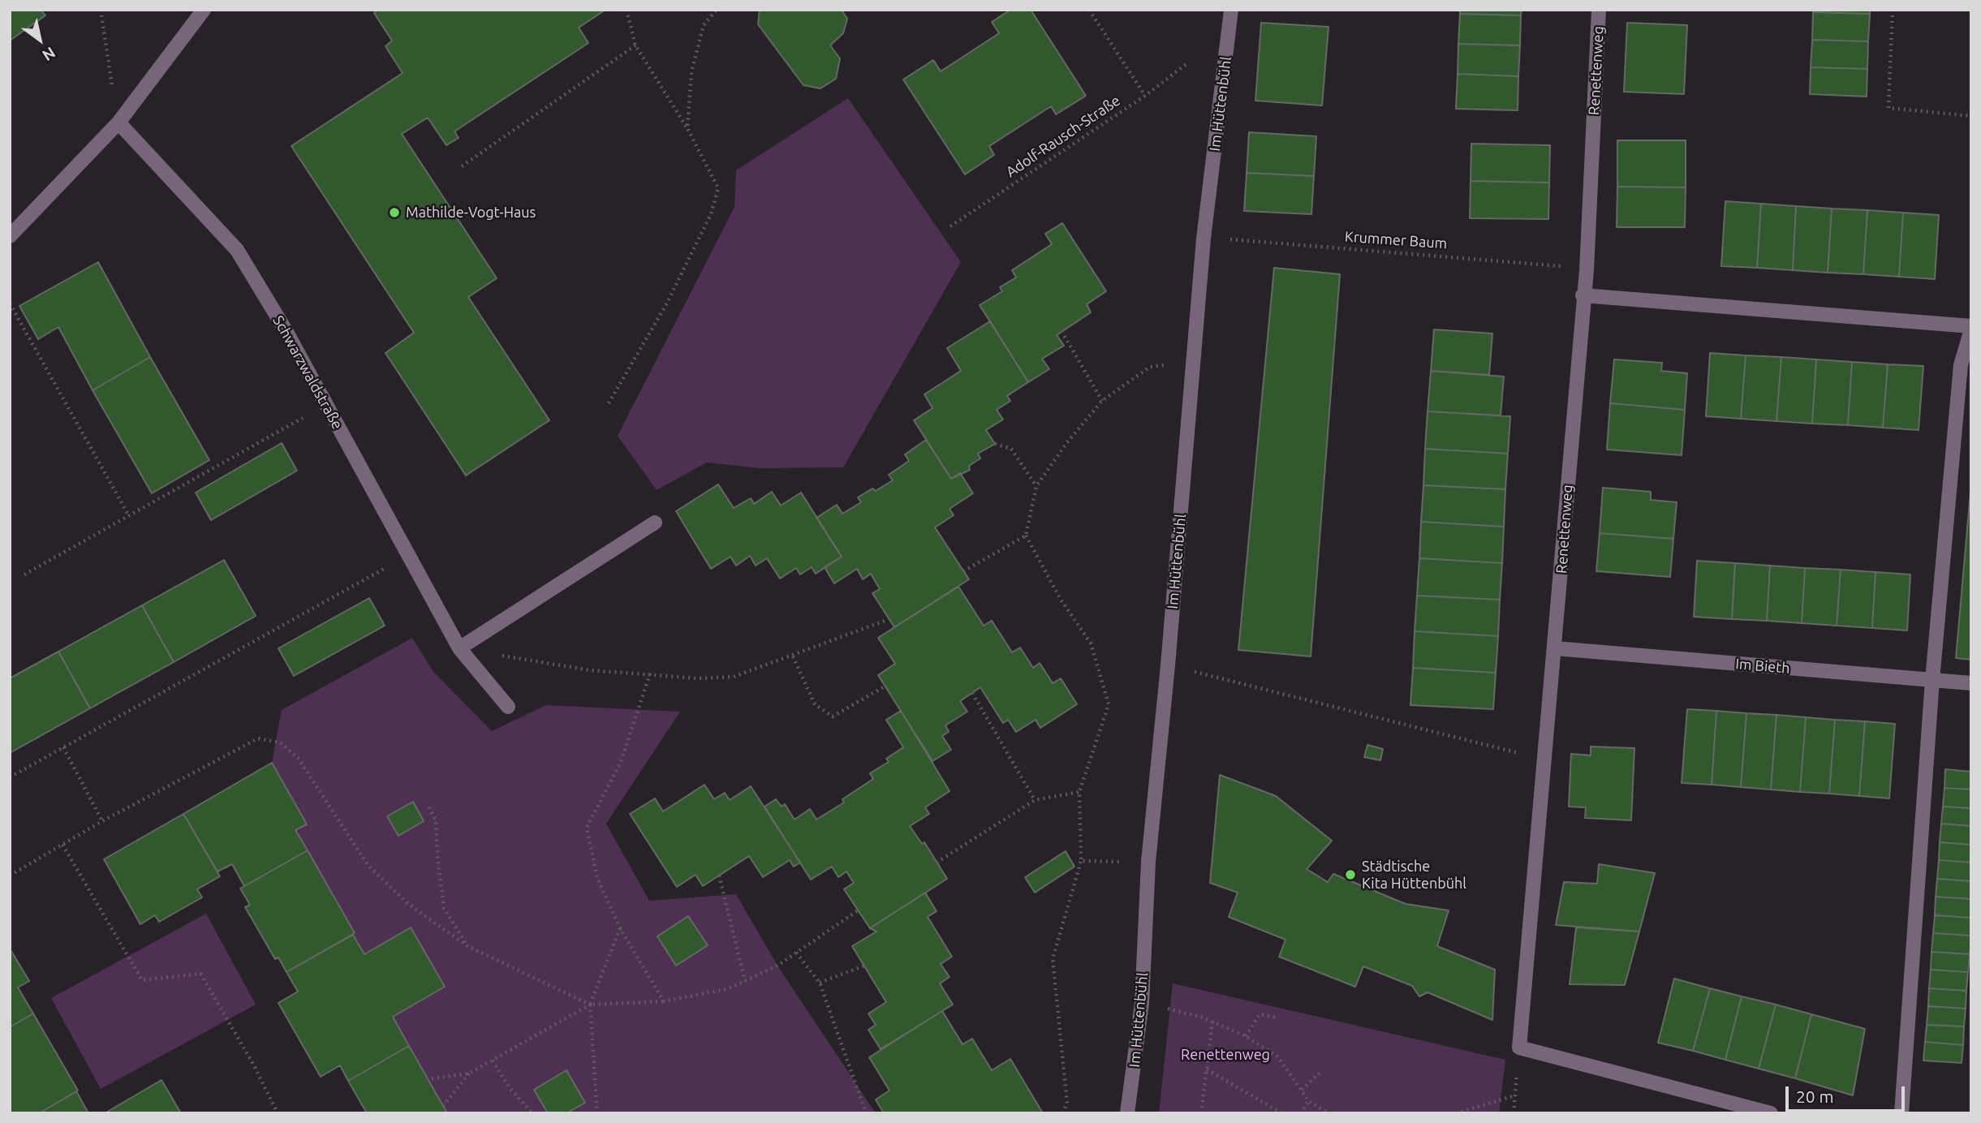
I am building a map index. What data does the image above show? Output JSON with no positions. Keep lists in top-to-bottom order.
{
  "streets": {
    "street": [
      "Renettenweg",
      "Im Hüttenbühl",
      "Schwarzwaldstraße",
      "Im Bieth"
    ],
    "path": ["Adolf-Rausch-Straße", "Krummer Baum"]
  },
  "crossings": [
    ["Renettenweg", "Krummer Baum"],
    ["Renettenweg", "Im Bieth"],
    ["Im Hüttenbühl", "Krummer Baum"]
  ],
  "parks": ["Renettenweg"],
  "places": ["Mathilde-Vogt-Haus", "Städtische Kita Hüttenbühl"],
  "scale_bar": "20 m",
  "north": "bottom right"
}
